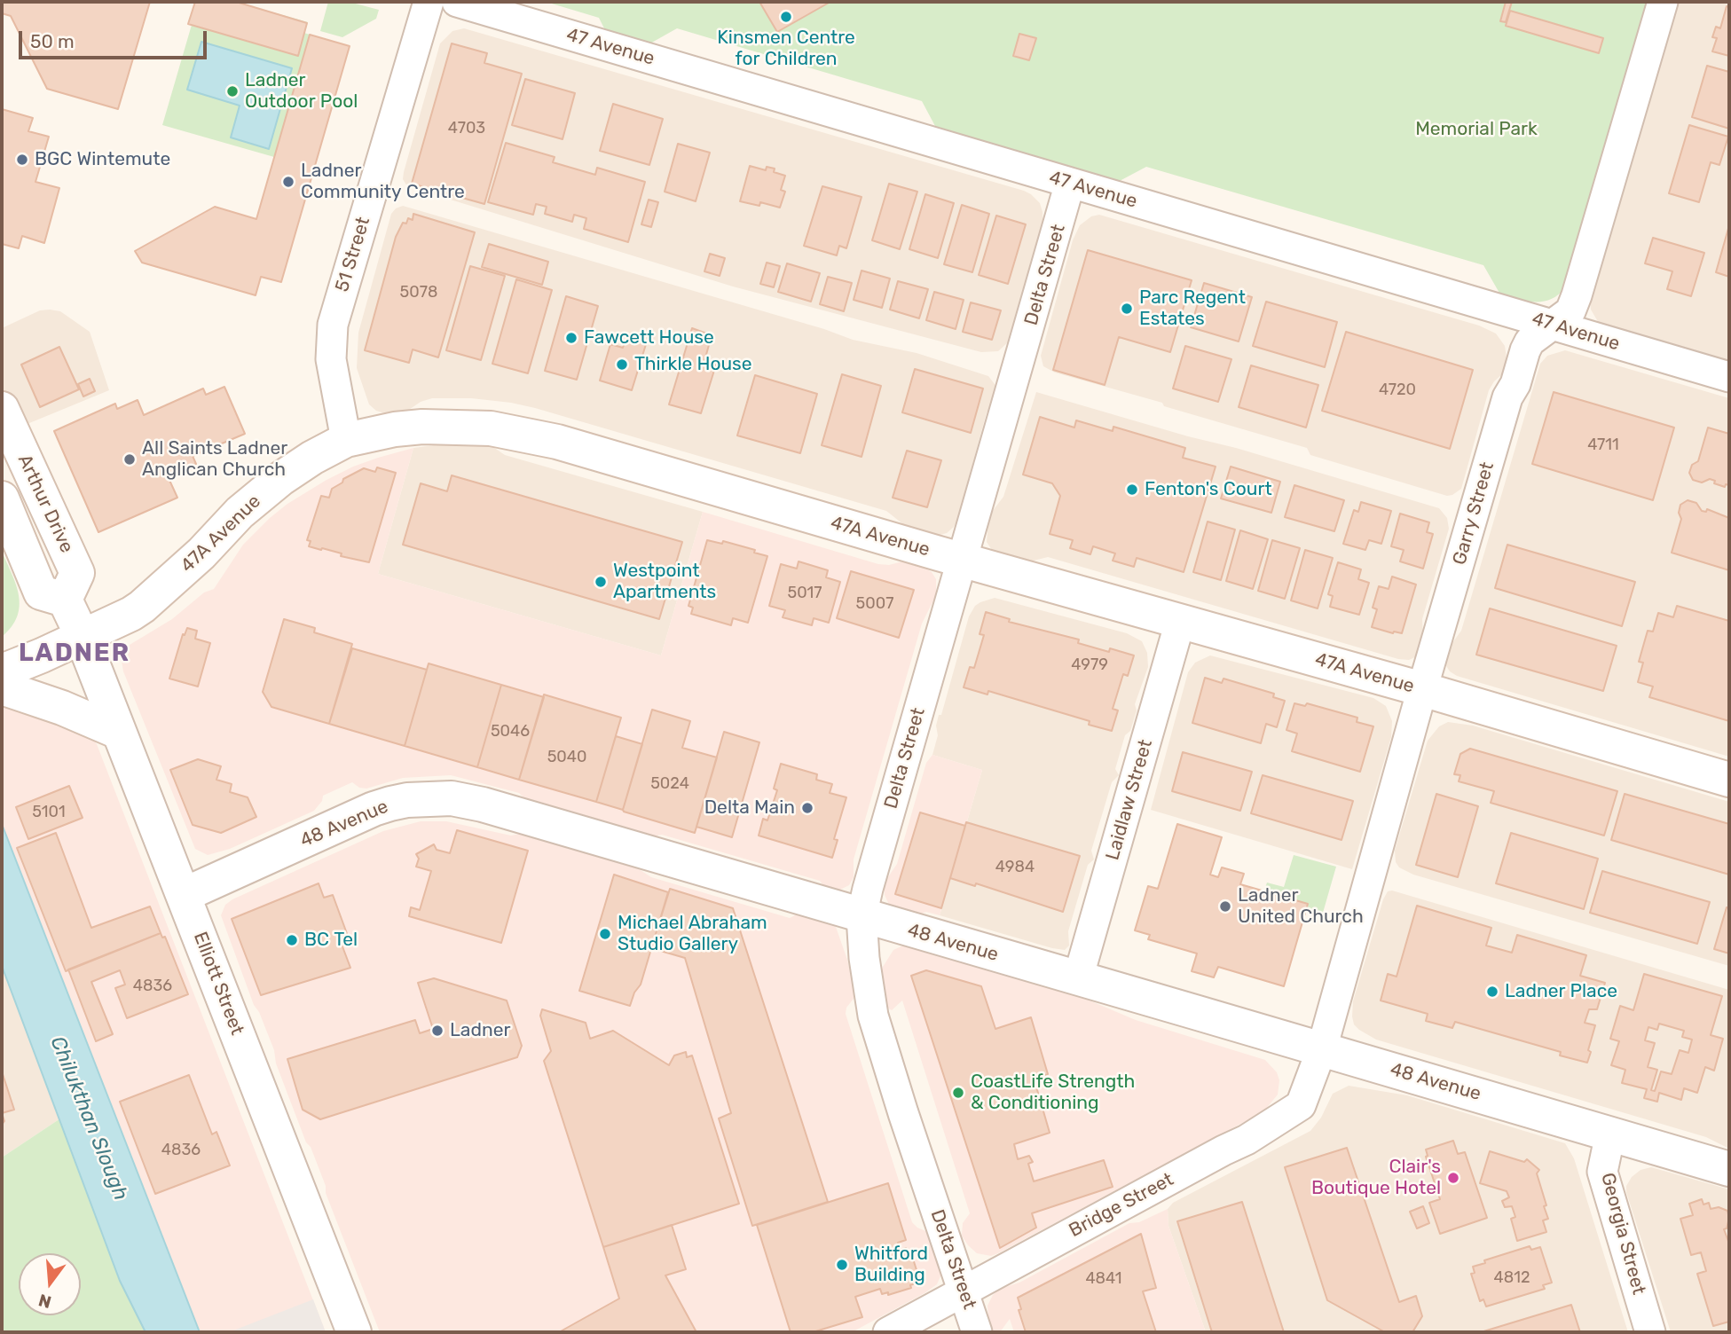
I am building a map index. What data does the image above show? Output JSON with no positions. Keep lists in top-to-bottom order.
{
  "streets": {
    "street": [
      "47 Avenue",
      "51 Street",
      "Delta Street",
      "Arthur Drive",
      "Garry Street",
      "47A Avenue",
      "Laidlaw Street",
      "48 Avenue",
      "Elliott Street",
      "Bridge Street",
      "Georgia Street"
    ]
  },
  "crossings": [
    ["47 Avenue", "Delta Street"],
    ["47 Avenue", "Garry Street"],
    ["51 Street", "47A Avenue"],
    ["Delta Street", "47A Avenue"],
    ["Delta Street", "48 Avenue"],
    ["Delta Street", "Bridge Street"],
    ["Garry Street", "47A Avenue"],
    ["Garry Street", "48 Avenue"],
    ["Garry Street", "Bridge Street"],
    ["47A Avenue", "Laidlaw Street"],
    ["47A Avenue", "Elliott Street"],
    ["Laidlaw Street", "48 Avenue"],
    ["48 Avenue", "Elliott Street"],
    ["48 Avenue", "Bridge Street"],
    ["48 Avenue", "Georgia Street"]
  ],
  "districts": ["LADNER"],
  "water": ["Chilukthan Slough"],
  "parks": ["Memorial Park"],
  "places": [
    "Kinsmen Centre for Children",
    "Ladner Outdoor Pool",
    "BGC Wintemute",
    "Ladner Community Centre",
    "Parc Regent Estates",
    "Fawcett House",
    "Thirkle House",
    "All Saints Ladner Anglican Church",
    "Fenton's Court",
    "Westpoint Apartments",
    "Delta Main",
    "Ladner United Church",
    "Michael Abraham Studio Gallery",
    "BC Tel",
    "Ladner Place",
    "Ladner",
    "CoastLife Strength & Conditioning",
    "Clair's Boutique Hotel",
    "Whitford Building"
  ],
  "house_numbers": [
    "4703",
    "5078",
    "4720",
    "4711",
    "5017",
    "5007",
    "4979",
    "5046",
    "5040",
    "5024",
    "5101",
    "4984",
    "4836",
    "4836",
    "4812",
    "4841"
  ],
  "scale_bar": "50 m",
  "north": "bottom"
}
